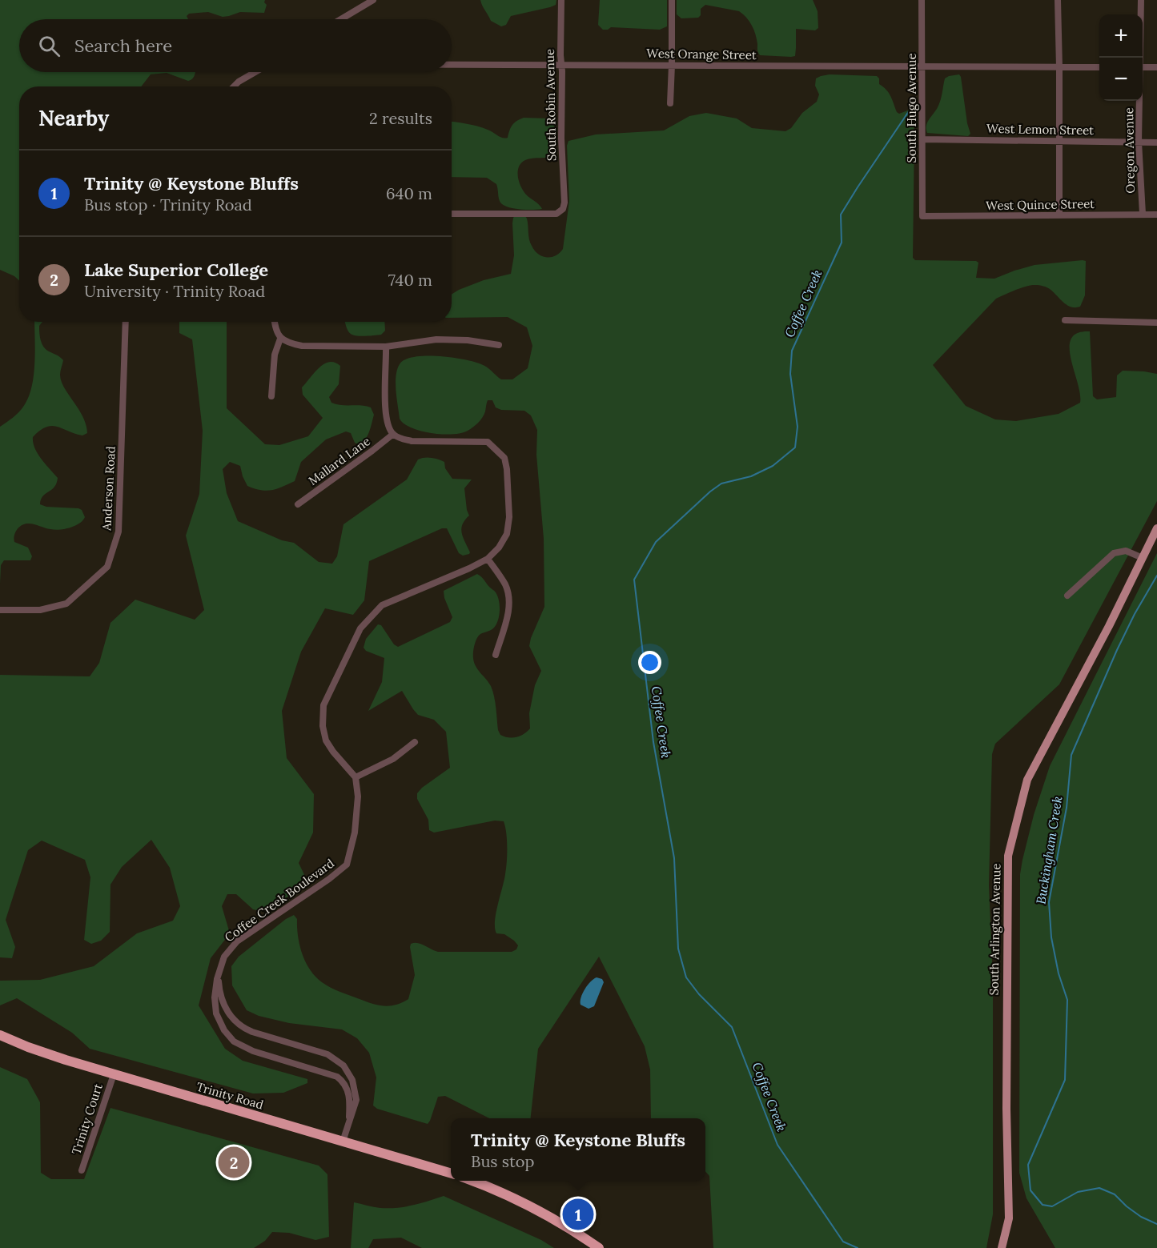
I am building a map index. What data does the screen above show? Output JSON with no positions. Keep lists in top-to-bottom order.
{
  "streets": {
    "highway": ["Trinity Road"],
    "main road": ["South Arlington Avenue"],
    "street": [
      "West Orange Street",
      "South Robin Avenue",
      "South Hugo Avenue",
      "West Lemon Street",
      "Oregon Avenue",
      "West Quince Street",
      "Mallard Lane",
      "Anderson Road",
      "Coffee Creek Boulevard",
      "Trinity Court"
    ]
  },
  "crossings": [
    ["West Orange Street", "South Robin Avenue"],
    ["West Orange Street", "South Hugo Avenue"],
    ["South Hugo Avenue", "West Lemon Street"],
    ["South Hugo Avenue", "West Quince Street"],
    ["West Lemon Street", "Oregon Avenue"],
    ["Oregon Avenue", "West Quince Street"],
    ["Coffee Creek Boulevard", "Trinity Road"],
    ["Trinity Road", "Trinity Court"]
  ],
  "water": ["Coffee Creek", "Buckingham Creek"],
  "page": {
    "map_buttons": ["+", "−"],
    "search": "Search here",
    "heading": ["Nearby", "2 results"],
    "list": [
      {
        "mark": "1",
        "name": "Trinity @ Keystone Bluffs",
        "note": "Bus stop · Trinity Road",
        "value": "640 m"
      },
      {
        "mark": "2",
        "name": "Lake Superior College",
        "note": "University · Trinity Road",
        "value": "740 m"
      }
    ],
    "popup": ["Trinity @ Keystone Bluffs", "Bus stop"],
    "pins": ["2", "1"]
  }
}
